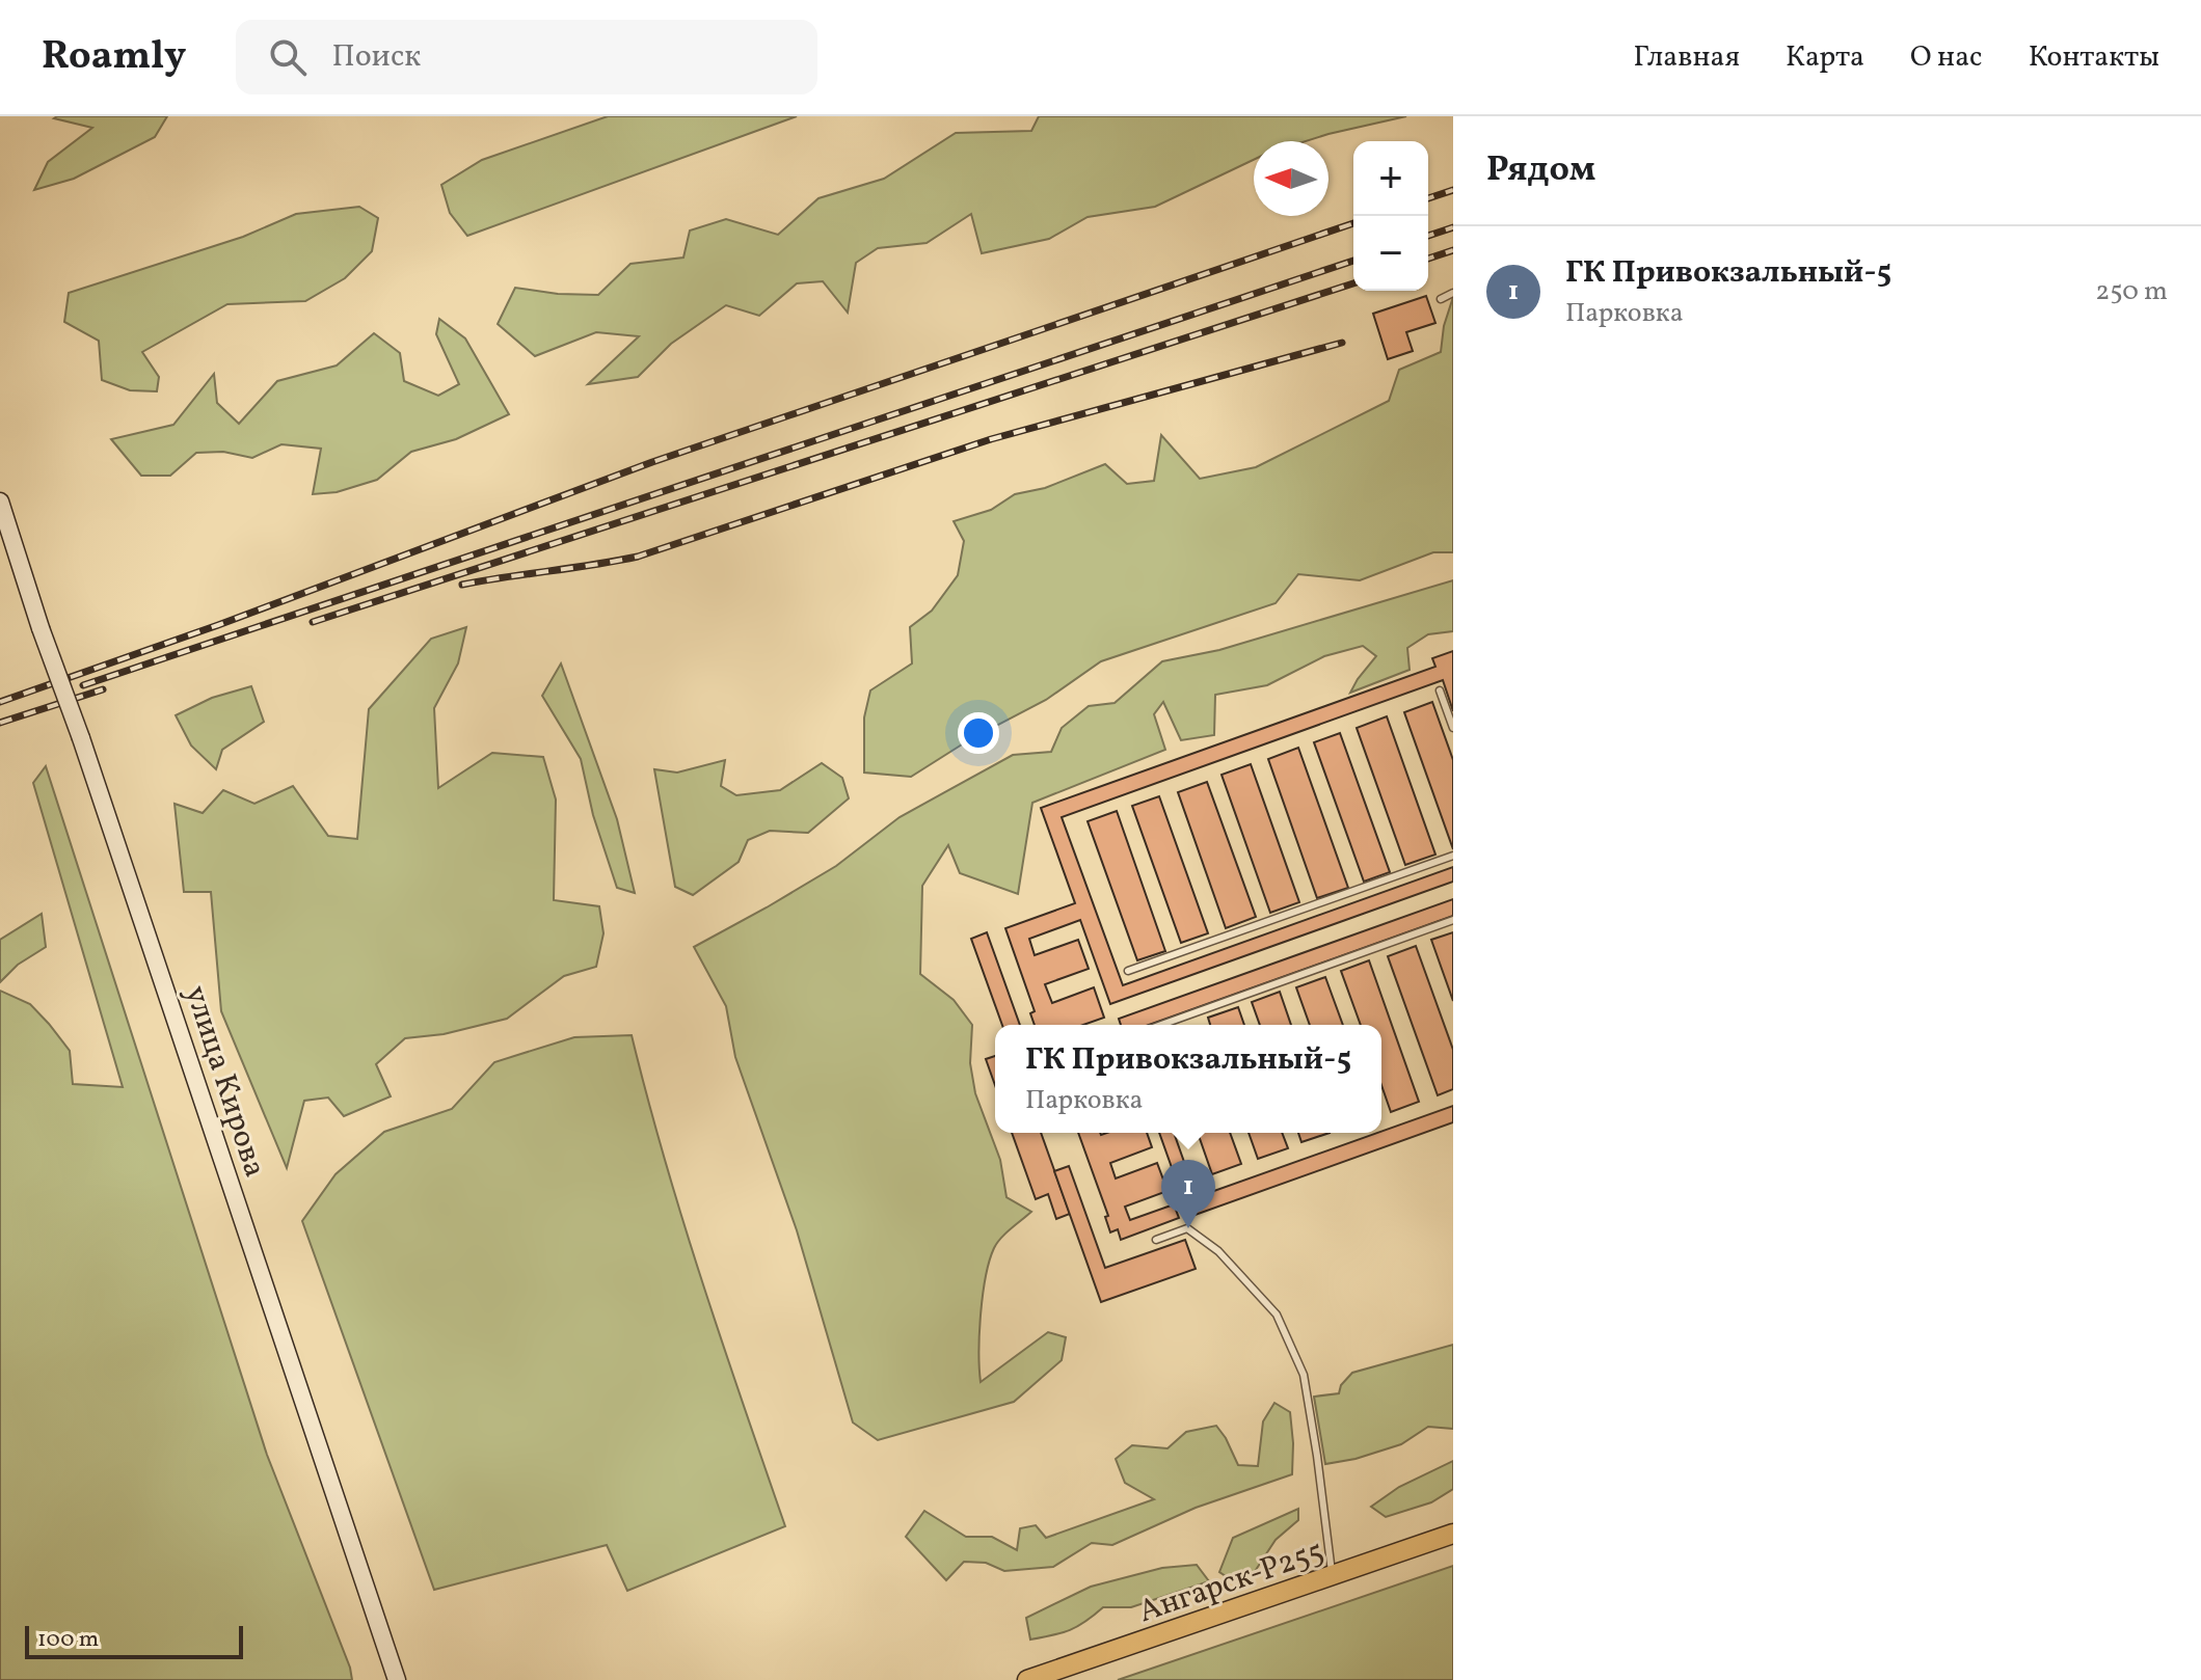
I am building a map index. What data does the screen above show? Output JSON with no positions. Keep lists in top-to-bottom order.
{
  "streets": {
    "main road": ["Ангарск-Р255"],
    "street": ["улица Кирова"]
  },
  "scale_bar": "100 m",
  "north": "left",
  "page": {
    "header": "Roamly",
    "search": "Поиск",
    "nav": [
      "Главная",
      "Карта",
      "О нас",
      "Контакты"
    ],
    "heading": "Рядом",
    "map_buttons": ["+", "−"],
    "list": [
      {
        "mark": "1",
        "name": "ГК Привокзальный-5",
        "note": "Парковка",
        "value": "250 m"
      }
    ],
    "popup": ["ГК Привокзальный-5", "Парковка"],
    "pins": "1",
    "scale": "100 m"
  }
}
